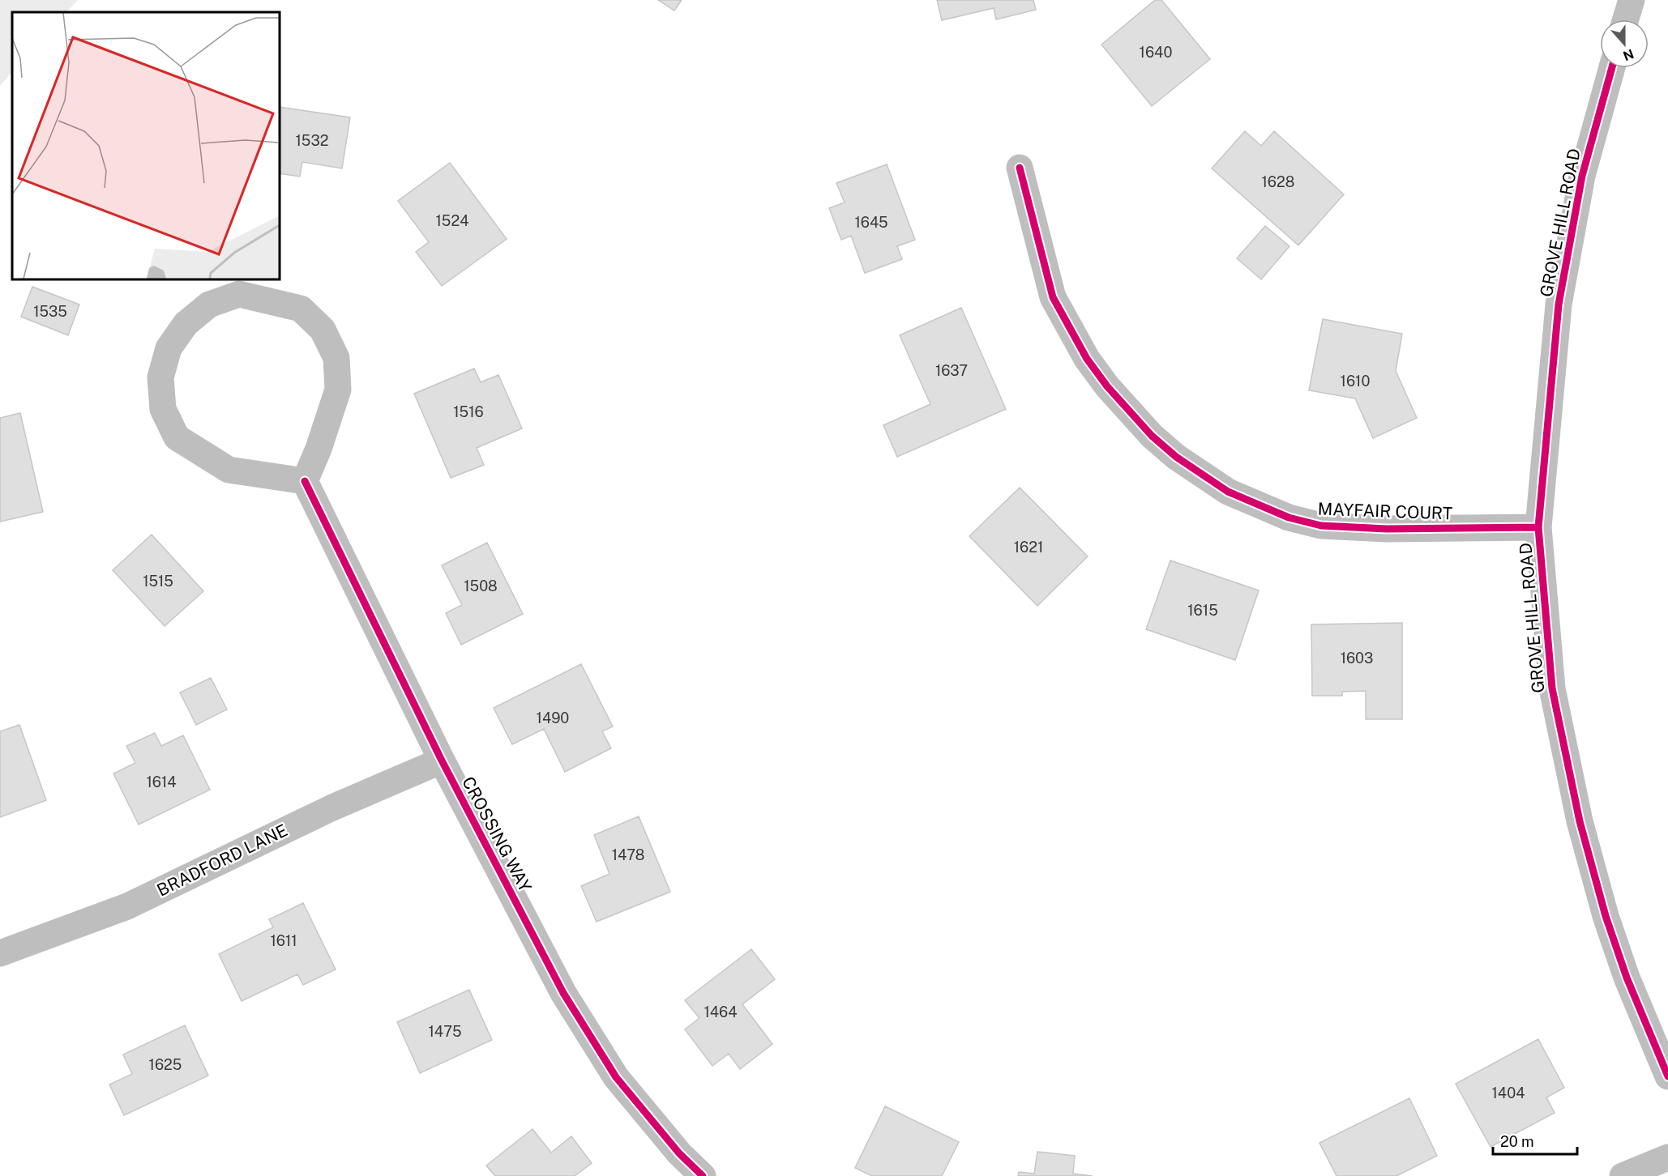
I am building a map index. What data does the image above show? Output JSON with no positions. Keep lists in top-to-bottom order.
{
  "streets": {
    "street": [
      "GROVE HILL ROAD",
      "MAYFAIR COURT",
      "CROSSING WAY",
      "BRADFORD LANE"
    ]
  },
  "crossings": [
    ["GROVE HILL ROAD", "MAYFAIR COURT"],
    ["CROSSING WAY", "BRADFORD LANE"]
  ],
  "house_numbers": [
    "1640",
    "1532",
    "1628",
    "1524",
    "1645",
    "1535",
    "1637",
    "1610",
    "1516",
    "1621",
    "1515",
    "1508",
    "1615",
    "1603",
    "1490",
    "1614",
    "1478",
    "1611",
    "1464",
    "1475",
    "1625",
    "1404"
  ],
  "scale_bar": "20 m",
  "north": "bottom"
}
